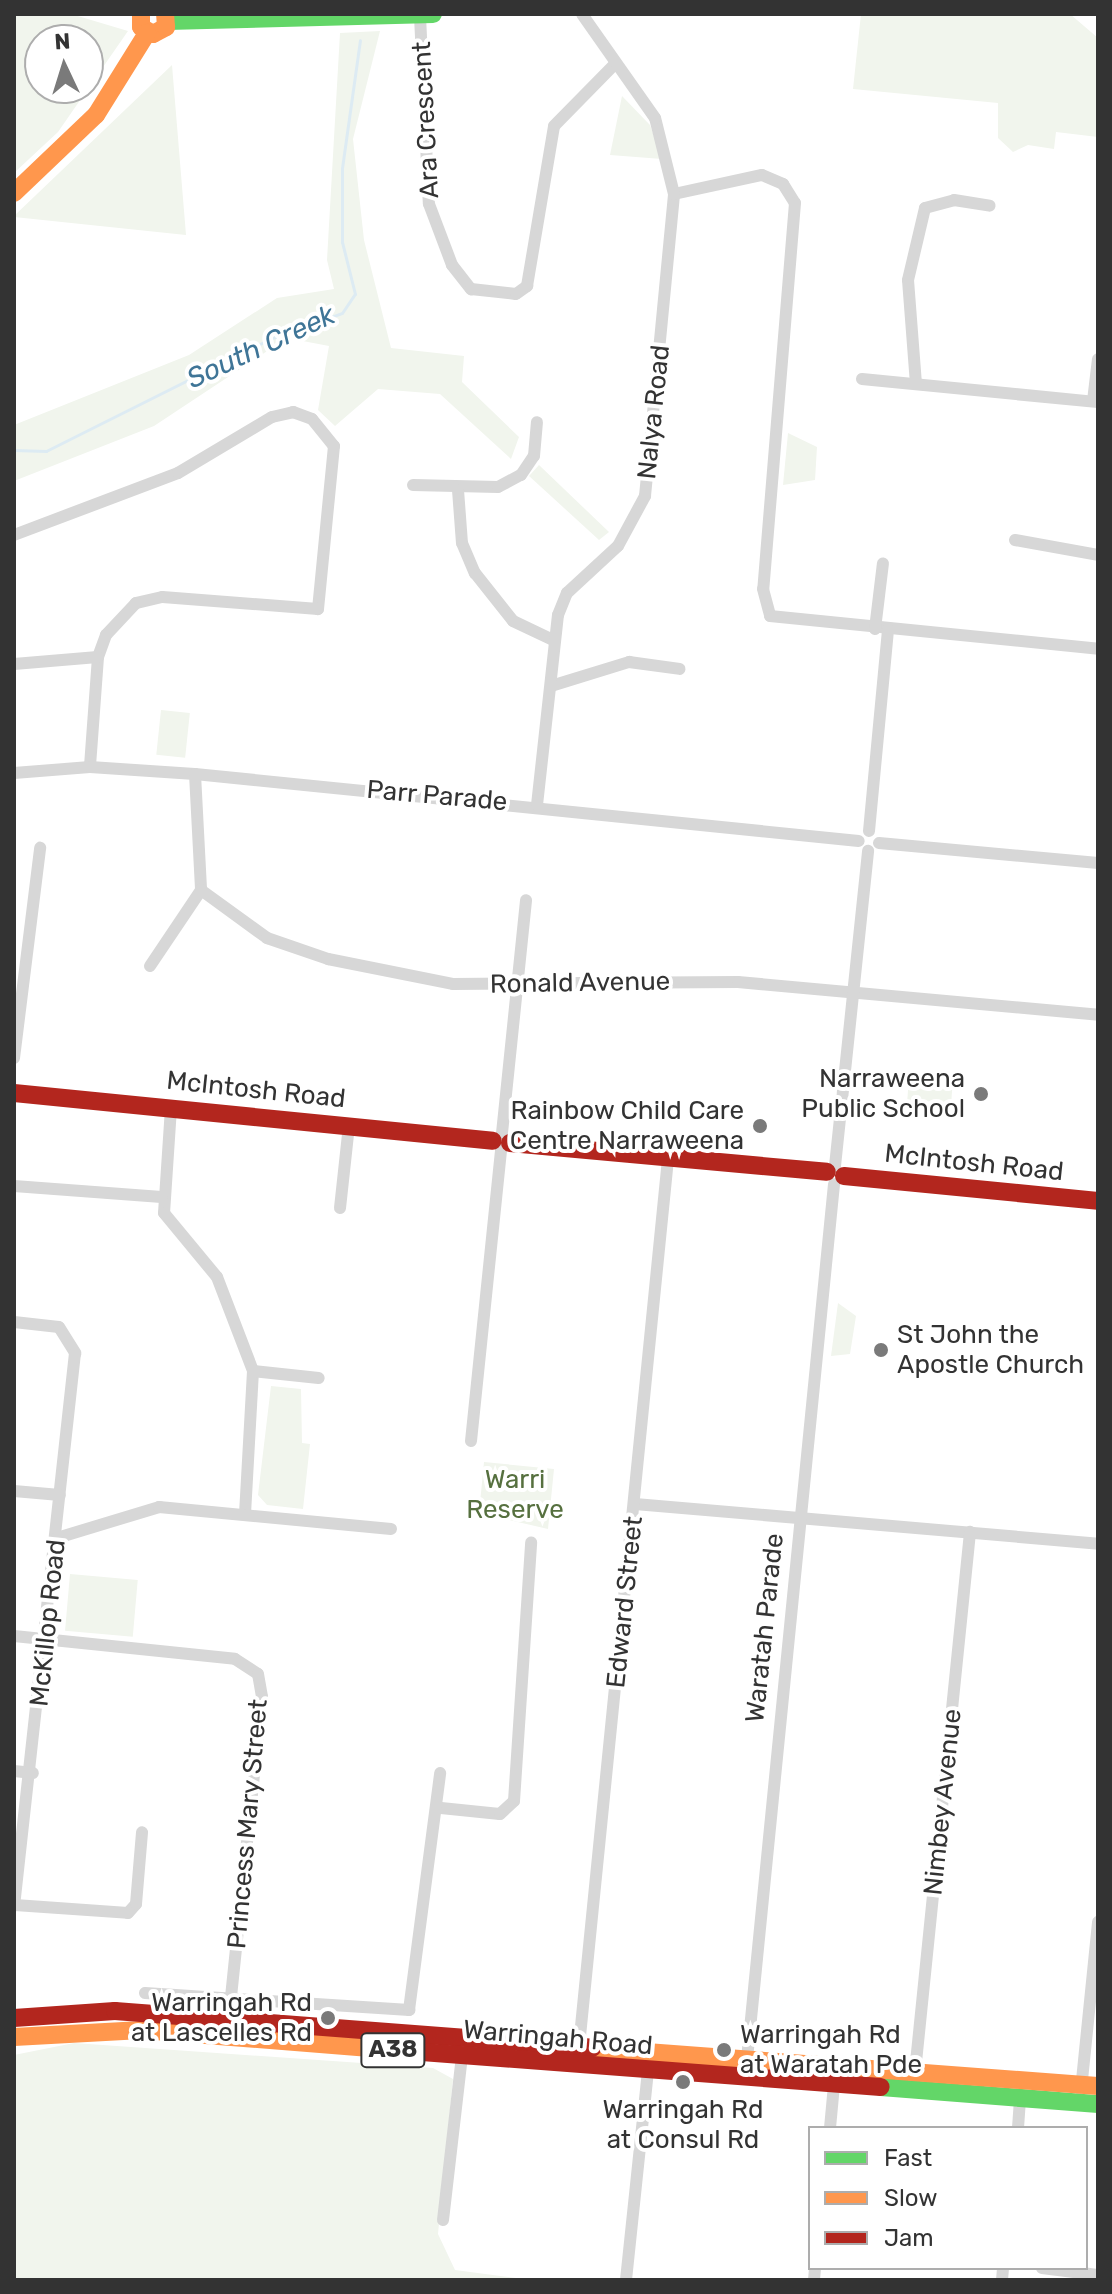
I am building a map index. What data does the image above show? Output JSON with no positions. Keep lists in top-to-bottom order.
{
  "streets": {
    "main road": ["McIntosh Road", "Warringah Road", "A38"],
    "street": [
      "Ara Crescent",
      "Nalya Road",
      "Parr Parade",
      "Ronald Avenue",
      "Edward Street",
      "McKillop Road",
      "Waratah Parade",
      "Nimbey Avenue",
      "Princess Mary Street"
    ]
  },
  "crossings": [
    ["Ara Crescent", "Nalya Road"],
    ["Nalya Road", "Parr Parade"],
    ["Ronald Avenue", "Waratah Parade"],
    ["McIntosh Road", "Edward Street"],
    ["McIntosh Road", "Waratah Parade"],
    ["Edward Street", "Warringah Road"],
    ["McKillop Road", "Princess Mary Street"],
    ["Waratah Parade", "Warringah Road"],
    ["Nimbey Avenue", "Warringah Road"]
  ],
  "water": ["South Creek"],
  "parks": ["Warri Reserve"],
  "places": [
    "Narraweena Public School",
    "Rainbow Child Care Centre Narraweena",
    "St John the Apostle Church",
    "Warringah Rd at Lascelles Rd",
    "Warringah Rd at Waratah Pde",
    "Warringah Rd at Consul Rd"
  ],
  "legend": ["Fast", "Slow", "Jam"],
  "north": "top"
}
